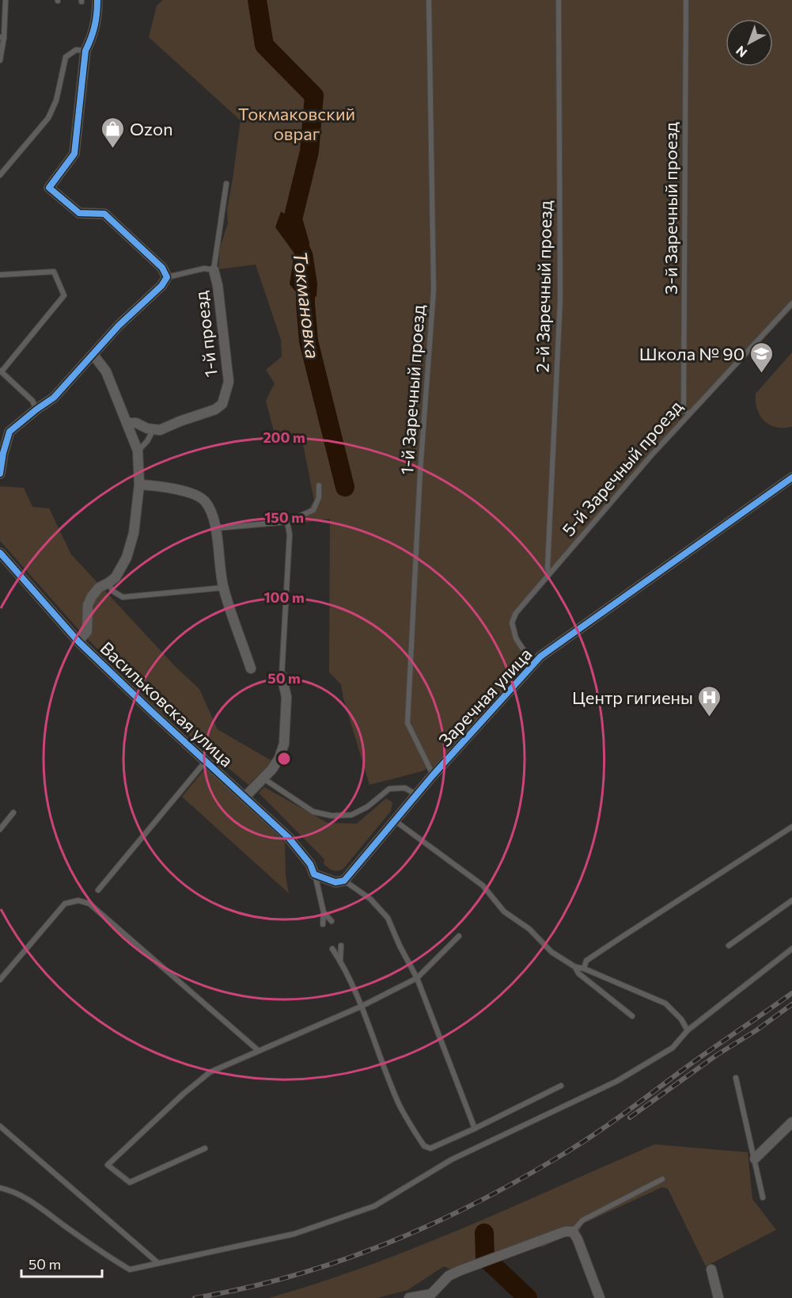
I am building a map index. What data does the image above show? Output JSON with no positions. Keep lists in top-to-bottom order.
{
  "streets": {
    "street": ["1-й проезд", "Заречная улица", "Васильковская улица"],
    "lane": [
      "3-й Заречный проезд",
      "2-й Заречный проезд",
      "1-й Заречный проезд",
      "5-й Заречный проезд"
    ]
  },
  "crossings": [
    ["3-й Заречный проезд", "5-й Заречный проезд"],
    ["2-й Заречный проезд", "5-й Заречный проезд"],
    ["1-й Заречный проезд", "Заречная улица"],
    ["5-й Заречный проезд", "Заречная улица"]
  ],
  "water": ["Токмановка"],
  "parks": ["Токмаковский овраг"],
  "places": {
    "shop": ["Ozon"],
    "school or university": ["Школа № 90"],
    "hospital": ["Центр гигиены"]
  },
  "scale_bar": "50 m",
  "north": "bottom left",
  "rings": [
    "200 m",
    "150 m",
    "100 m",
    "50 m"
  ]
}
